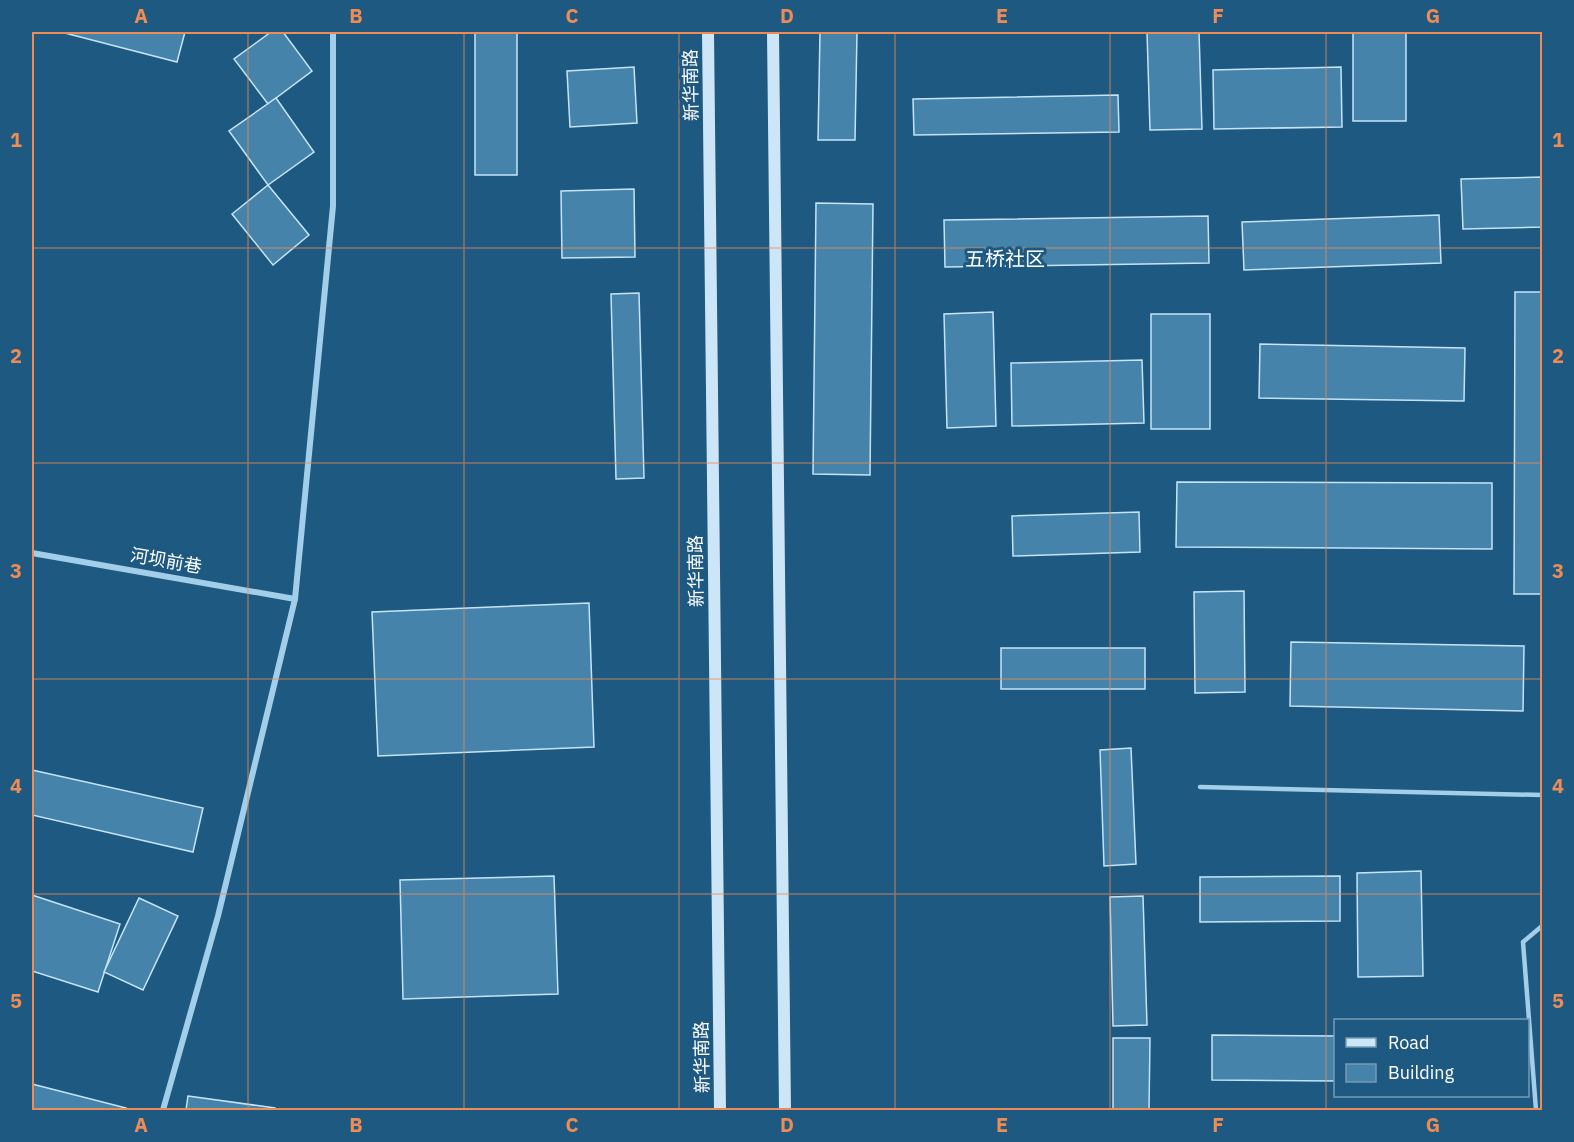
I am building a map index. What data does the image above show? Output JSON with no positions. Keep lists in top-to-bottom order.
{
  "streets": {
    "main road": ["新华南路"],
    "street": ["河坝前巷"]
  },
  "districts": ["五桥社区"],
  "legend": ["Road", "Building"],
  "grid": {
    "columns": [
      "A",
      "B",
      "C",
      "D",
      "E",
      "F",
      "G"
    ],
    "rows": [
      "1",
      "2",
      "3",
      "4",
      "5"
    ]
  }
}
